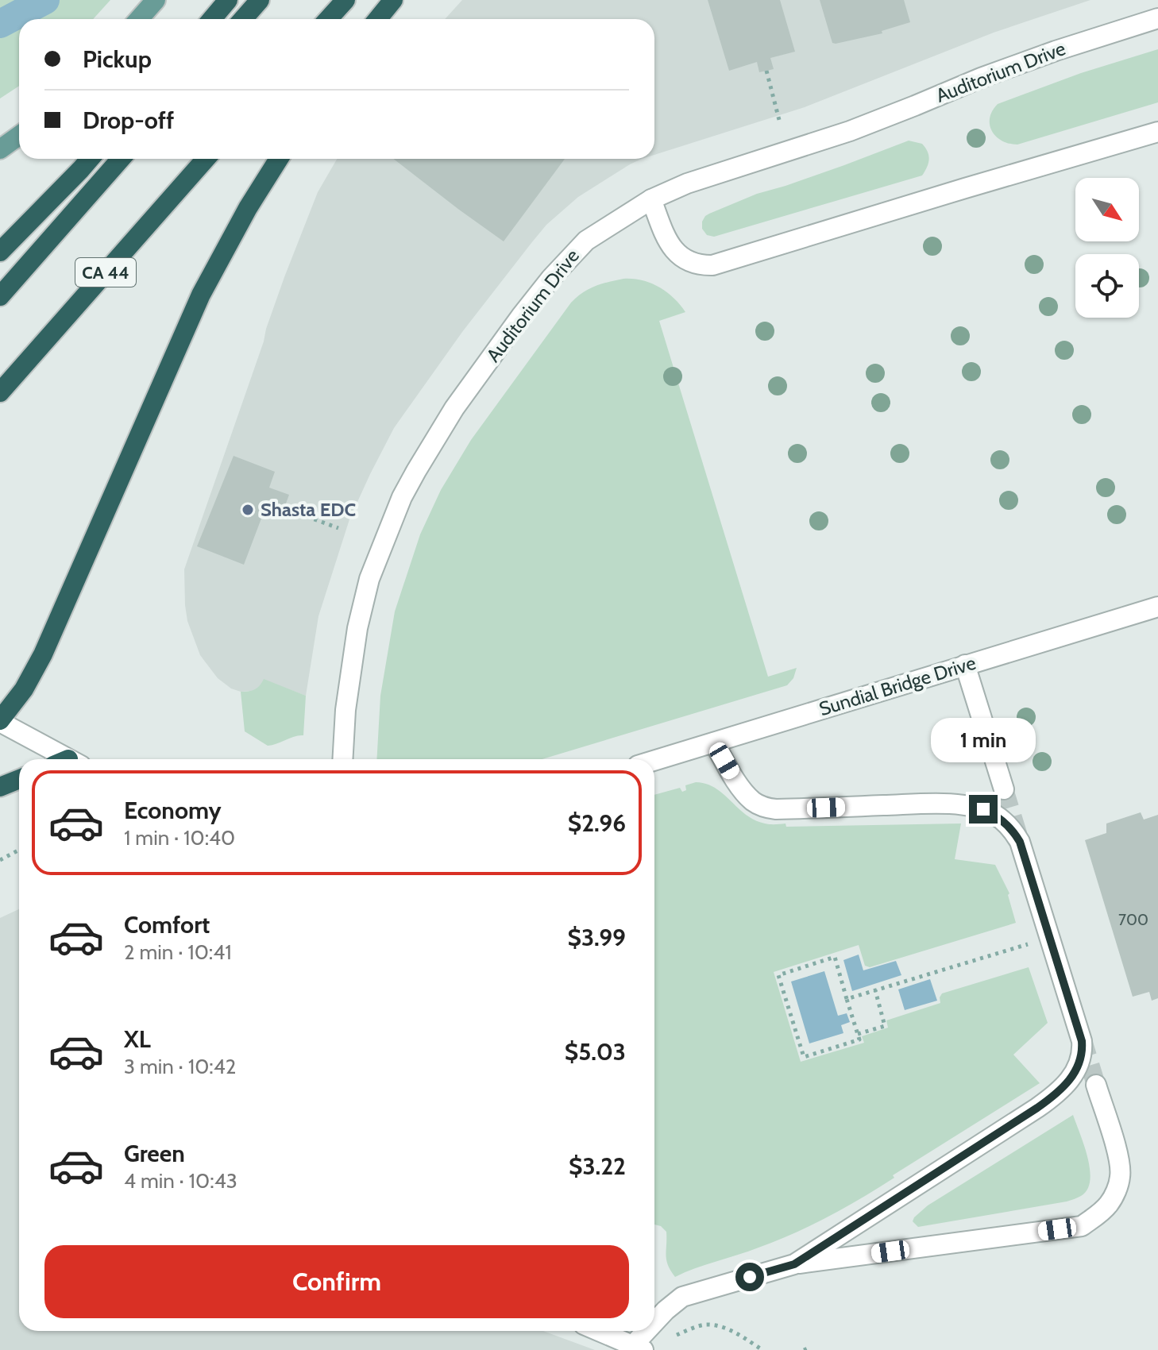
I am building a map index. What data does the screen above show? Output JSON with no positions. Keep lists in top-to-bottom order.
{
  "streets": {
    "highway": ["CA 44"],
    "street": ["Auditorium Drive", "Sundial Bridge Drive"]
  },
  "places": ["Shasta EDC"],
  "house_numbers": ["700"],
  "north": "bottom right",
  "page": {
    "banner": ["Pickup", "Drop-off"],
    "bubble": "1 min",
    "list": [
      {
        "name": "Economy",
        "note": "1 min · 10:40",
        "value": "$2.96"
      },
      {
        "name": "Comfort",
        "note": "2 min · 10:41",
        "value": "$3.99"
      },
      {
        "name": "XL",
        "note": "3 min · 10:42",
        "value": "$5.03"
      },
      {
        "name": "Green",
        "note": "4 min · 10:43",
        "value": "$3.22"
      }
    ],
    "buttons": "Confirm"
  }
}
